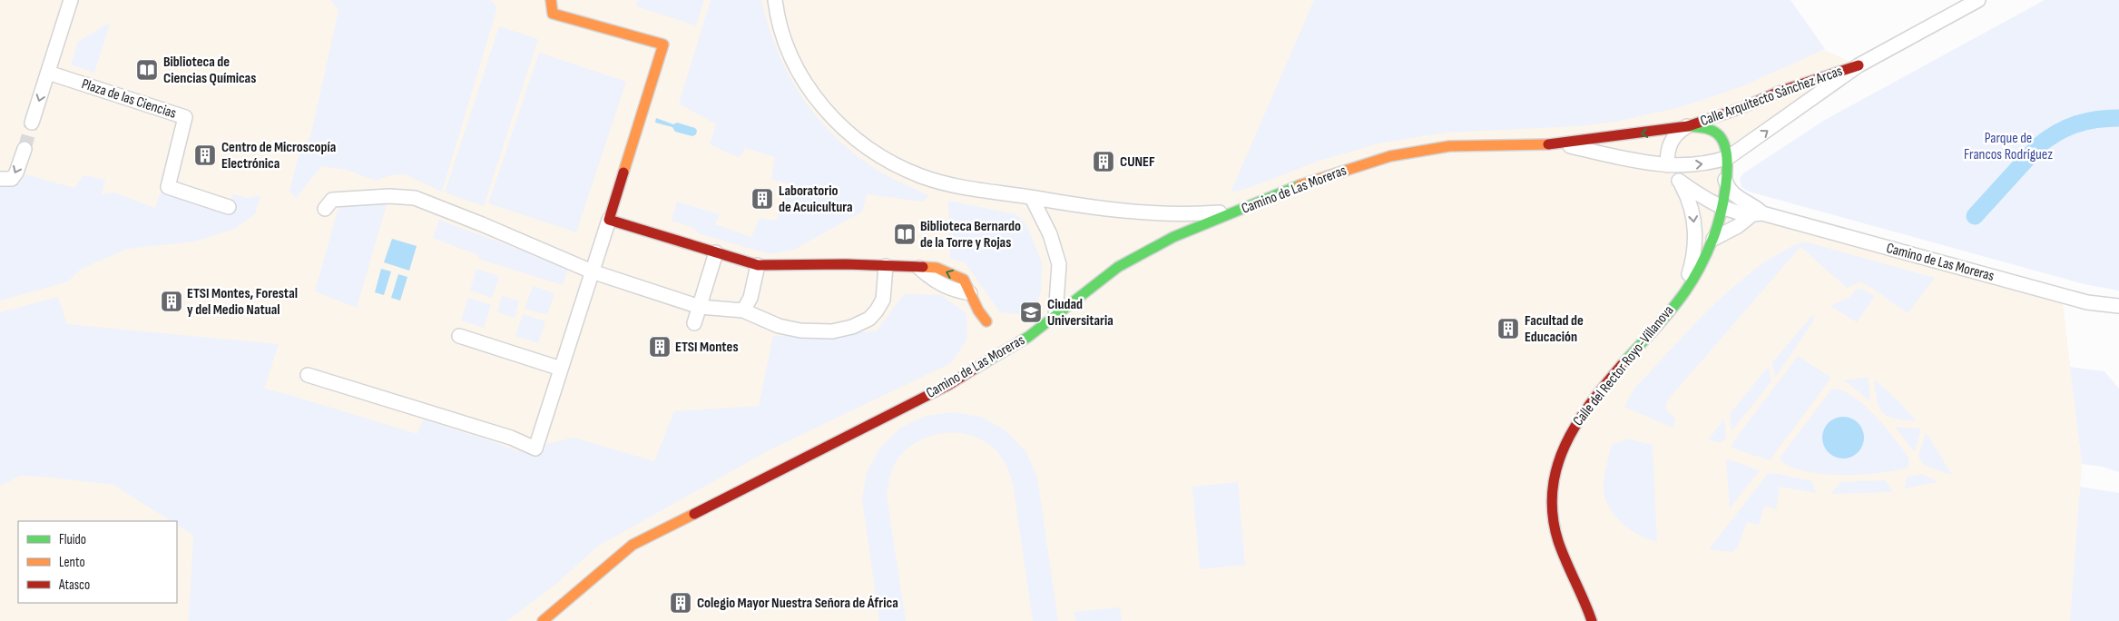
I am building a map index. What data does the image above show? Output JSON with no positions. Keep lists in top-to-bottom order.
{
  "streets": {
    "street": [
      "Calle Arquitecto Sánchez Arcas",
      "Plaza de las Ciencias",
      "Camino de Las Moreras",
      "Calle del Rector Royo-Villanova"
    ]
  },
  "crossings": [
    ["Calle Arquitecto Sánchez Arcas", "Camino de Las Moreras"],
    ["Camino de Las Moreras", "Calle del Rector Royo-Villanova"]
  ],
  "parks": ["Parque de Francos Rodríguez"],
  "places": {
    "library": ["Biblioteca de Ciencias Químicas", "Biblioteca Bernardo de la Torre y Rojas"],
    "building": [
      "Centro de Microscopía Electrónica",
      "CUNEF",
      "Laboratorio de Acuicultura",
      "ETSI Montes, Forestal y del Medio Natual",
      "Facultad de Educación",
      "ETSI Montes",
      "Colegio Mayor Nuestra Señora de África"
    ],
    "school or university": ["Ciudad Universitaria"]
  },
  "legend": ["Fluido", "Lento", "Atasco"]
}
